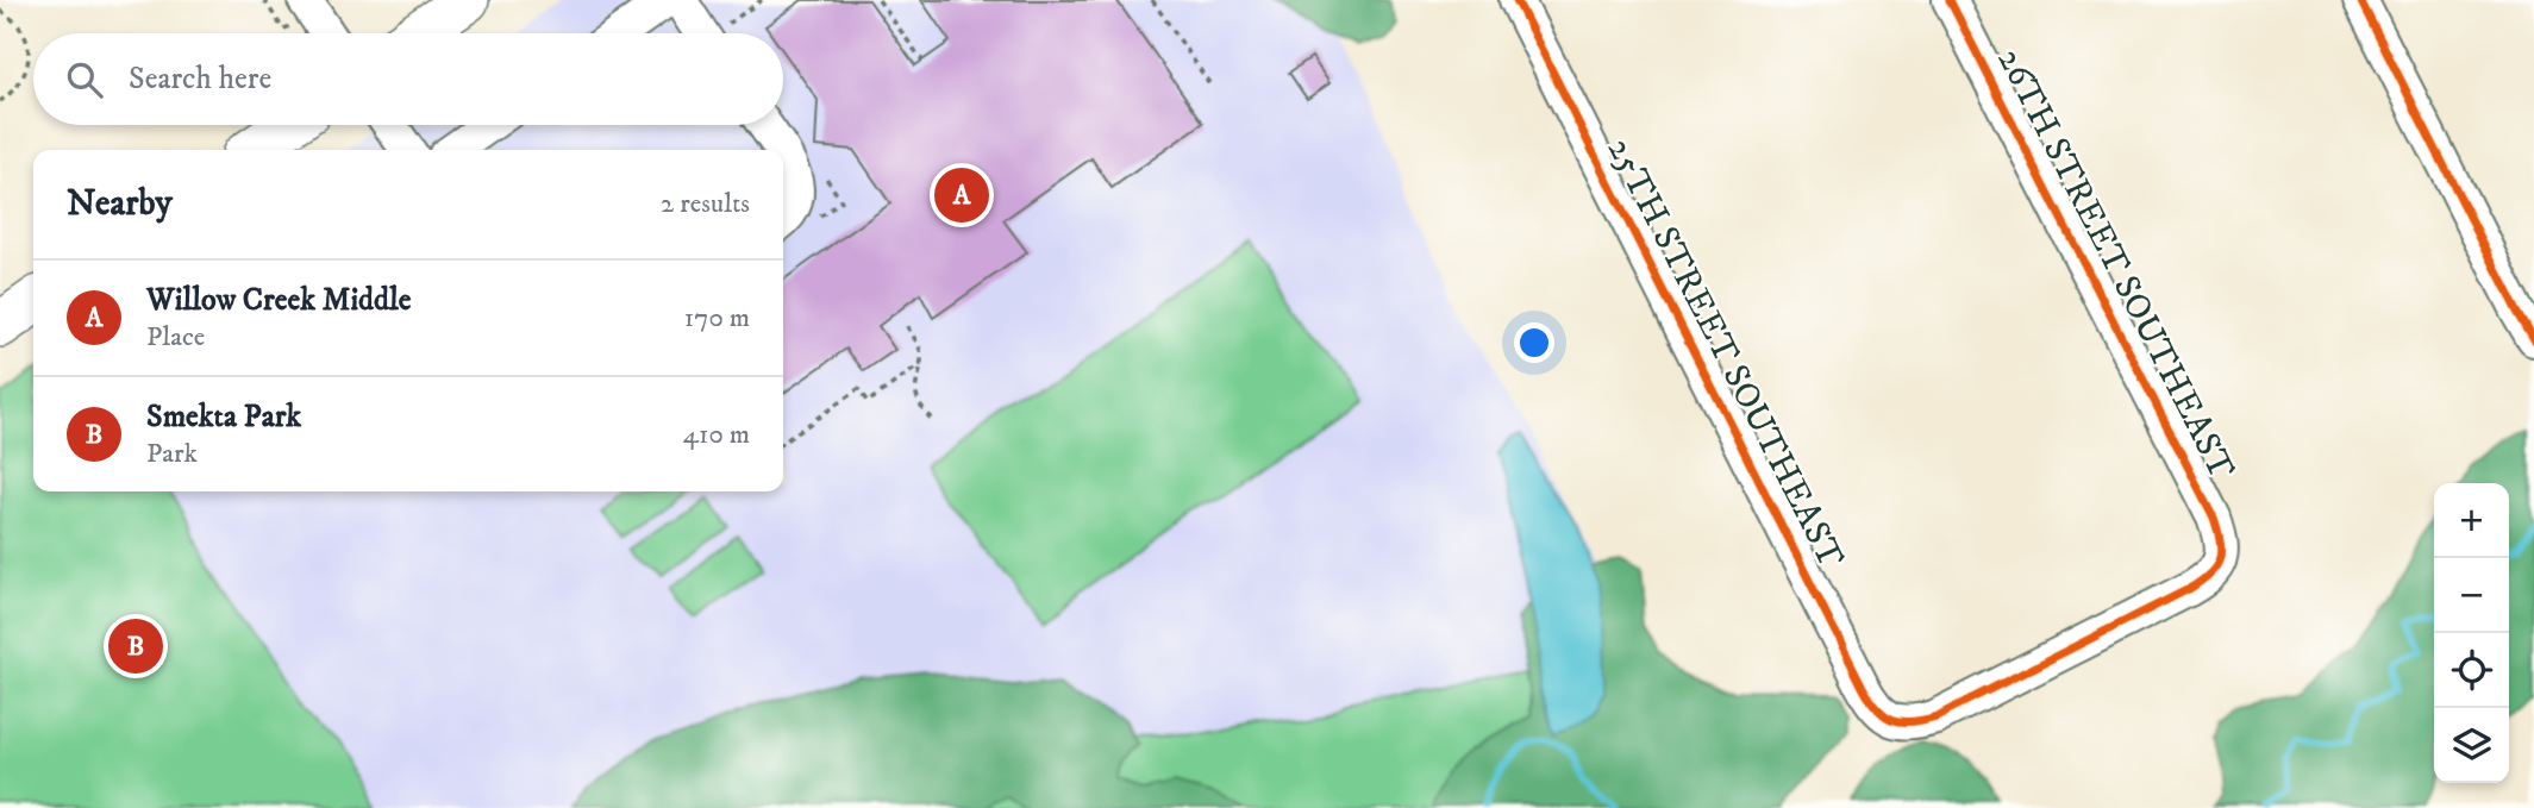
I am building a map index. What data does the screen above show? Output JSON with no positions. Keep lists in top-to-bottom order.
{
  "streets": {
    "street": ["26TH STREET SOUTHEAST", "25TH STREET SOUTHEAST"]
  },
  "crossings": [
    ["26TH STREET SOUTHEAST", "25TH STREET SOUTHEAST"]
  ],
  "page": {
    "search": "Search here",
    "heading": ["Nearby", "2 results"],
    "pins": ["A", "B"],
    "list": [
      {
        "mark": "A",
        "name": "Willow Creek Middle",
        "note": "Place",
        "value": "170 m"
      },
      {
        "mark": "B",
        "name": "Smekta Park",
        "note": "Park",
        "value": "410 m"
      }
    ],
    "map_buttons": ["+", "−"]
  }
}
